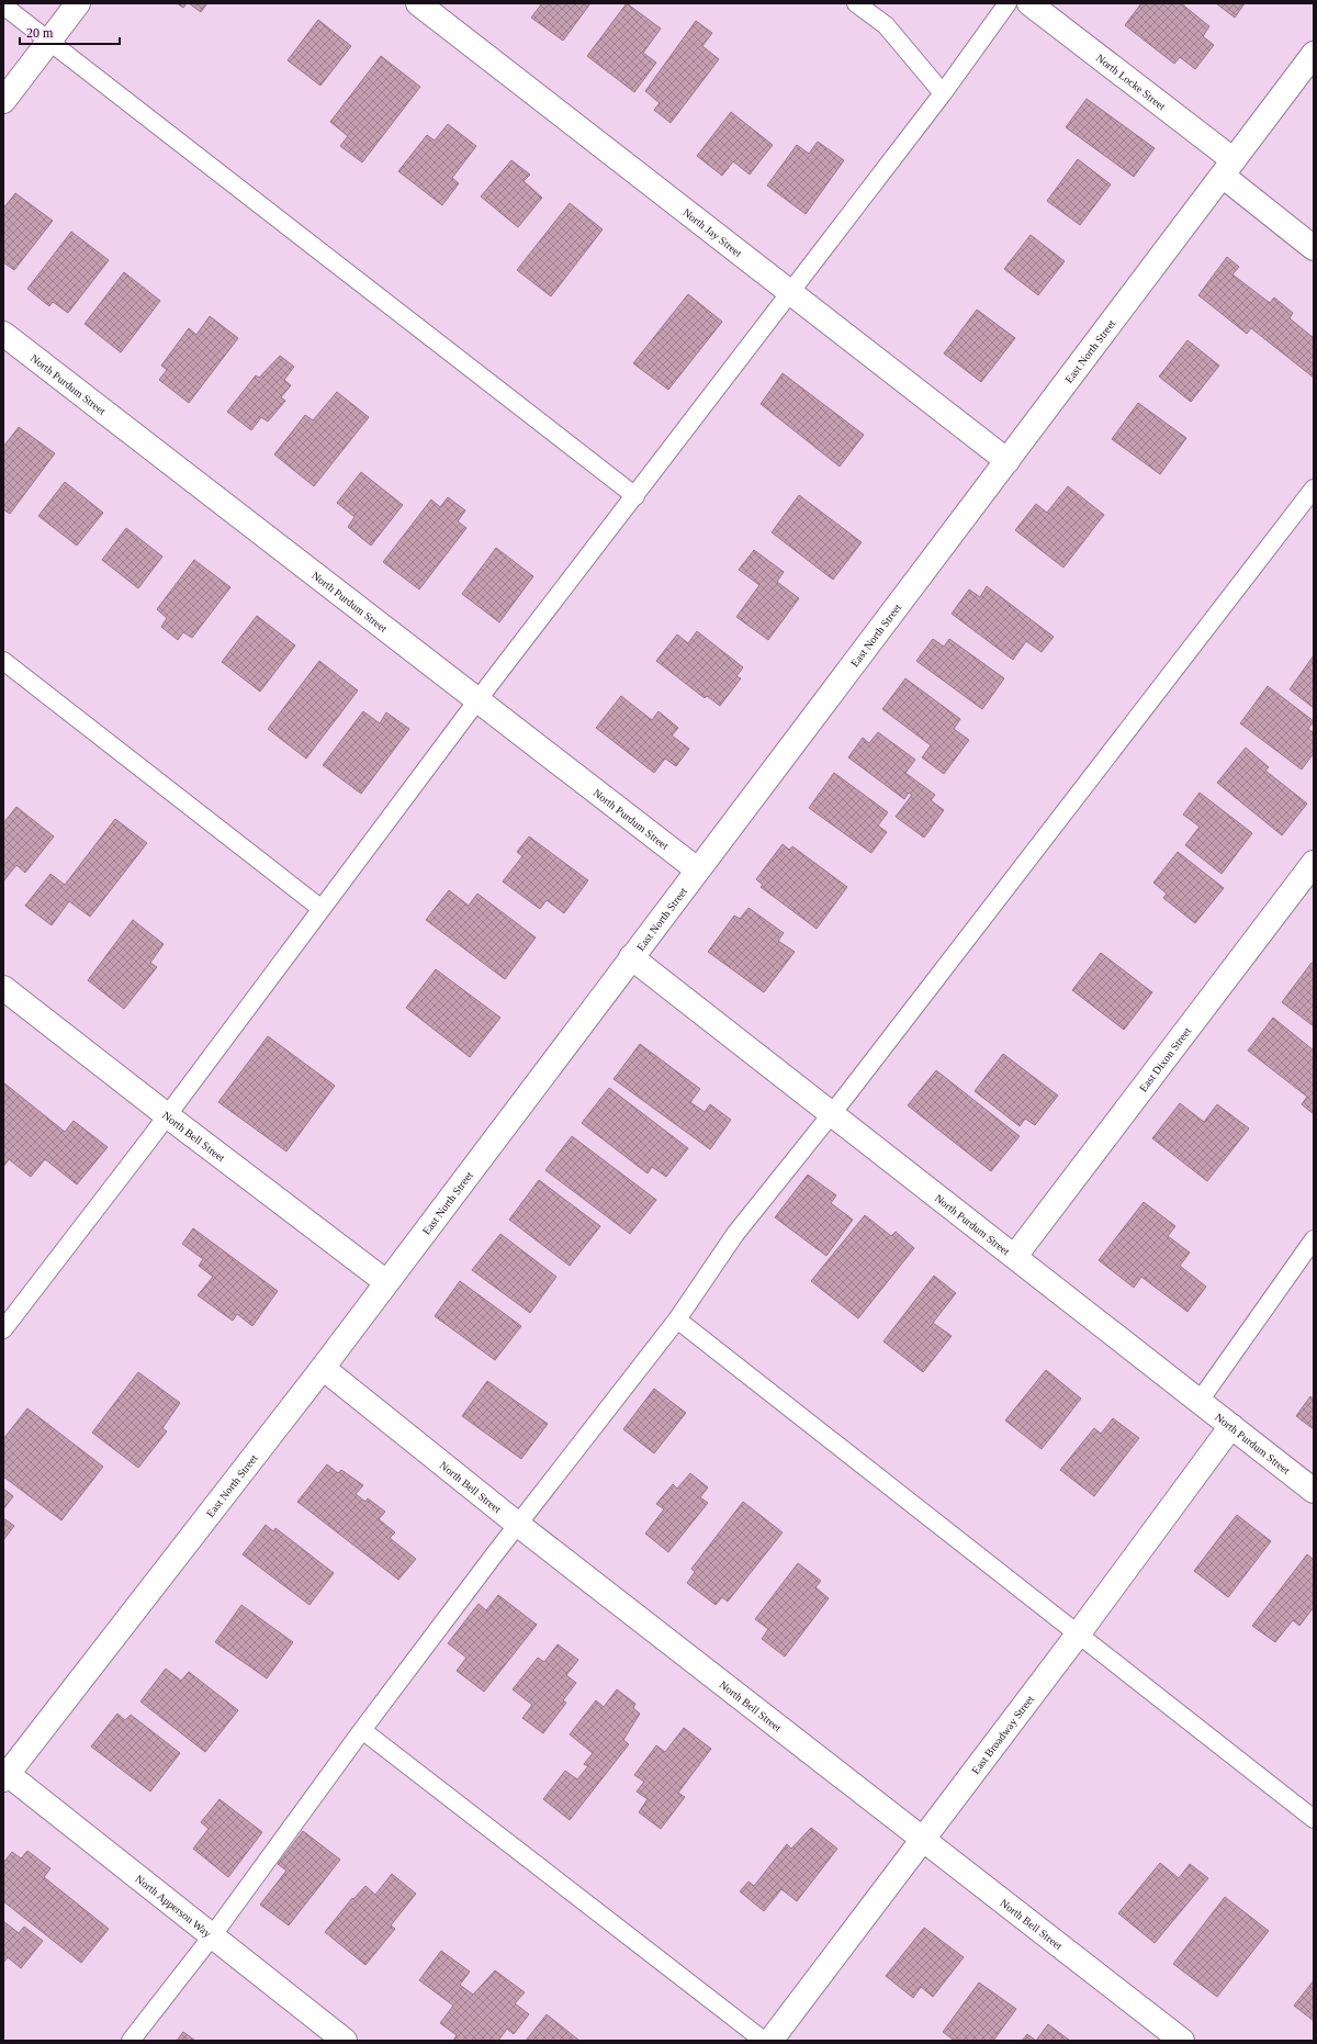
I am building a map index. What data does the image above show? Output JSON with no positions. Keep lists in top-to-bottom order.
{
  "streets": {
    "street": [
      "North Locke Street",
      "North Jay Street",
      "East North Street",
      "North Purdum Street",
      "East Dixon Street",
      "North Bell Street",
      "East Broadway Street",
      "North Apperson Way"
    ]
  },
  "crossings": [
    ["North Locke Street", "East North Street"],
    ["North Jay Street", "East North Street"],
    ["East North Street", "North Purdum Street"],
    ["East North Street", "North Bell Street"],
    ["East North Street", "North Apperson Way"],
    ["North Purdum Street", "East Dixon Street"],
    ["North Purdum Street", "East Broadway Street"],
    ["North Bell Street", "East Broadway Street"]
  ],
  "scale_bar": "20 m"
}
